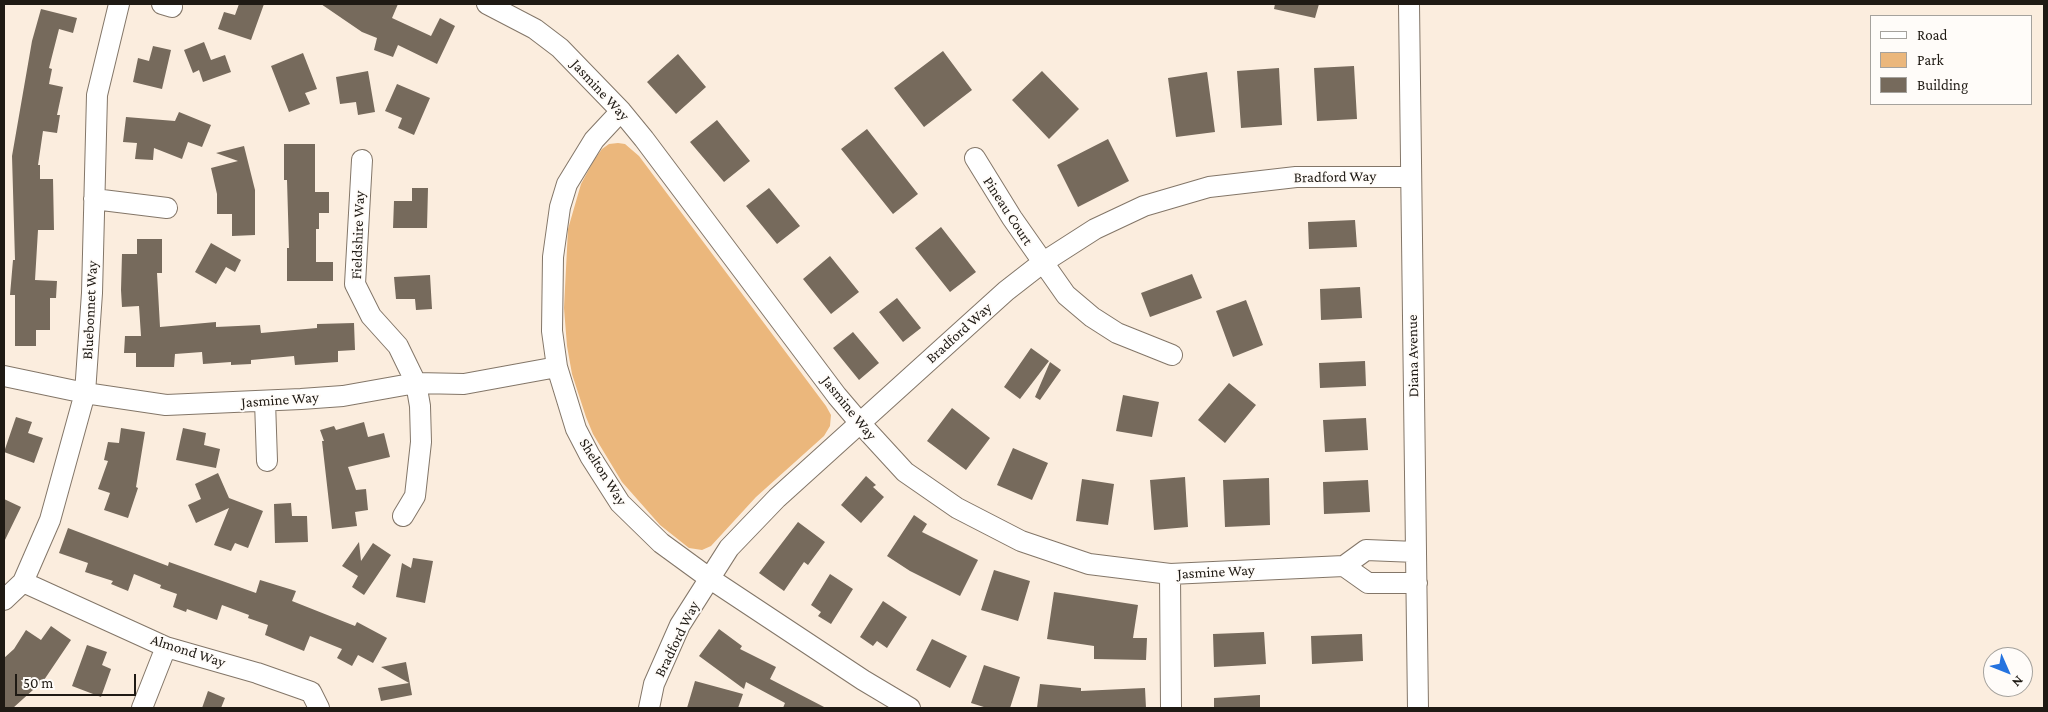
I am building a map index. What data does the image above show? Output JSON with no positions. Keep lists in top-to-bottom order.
{
  "streets": {
    "street": [
      "Jasmine Way",
      "Bradford Way",
      "Pineau Court",
      "Fieldshire Way",
      "Bluebonnet Way",
      "Diana Avenue",
      "Shelton Way",
      "Almond Way"
    ]
  },
  "crossings": [
    ["Jasmine Way", "Bradford Way"],
    ["Jasmine Way", "Fieldshire Way"],
    ["Jasmine Way", "Bluebonnet Way"],
    ["Jasmine Way", "Shelton Way"],
    ["Bradford Way", "Pineau Court"],
    ["Bradford Way", "Diana Avenue"],
    ["Bradford Way", "Shelton Way"],
    ["Bluebonnet Way", "Almond Way"]
  ],
  "legend": ["Road", "Park", "Building"],
  "scale_bar": "50 m",
  "north": "bottom right"
}
